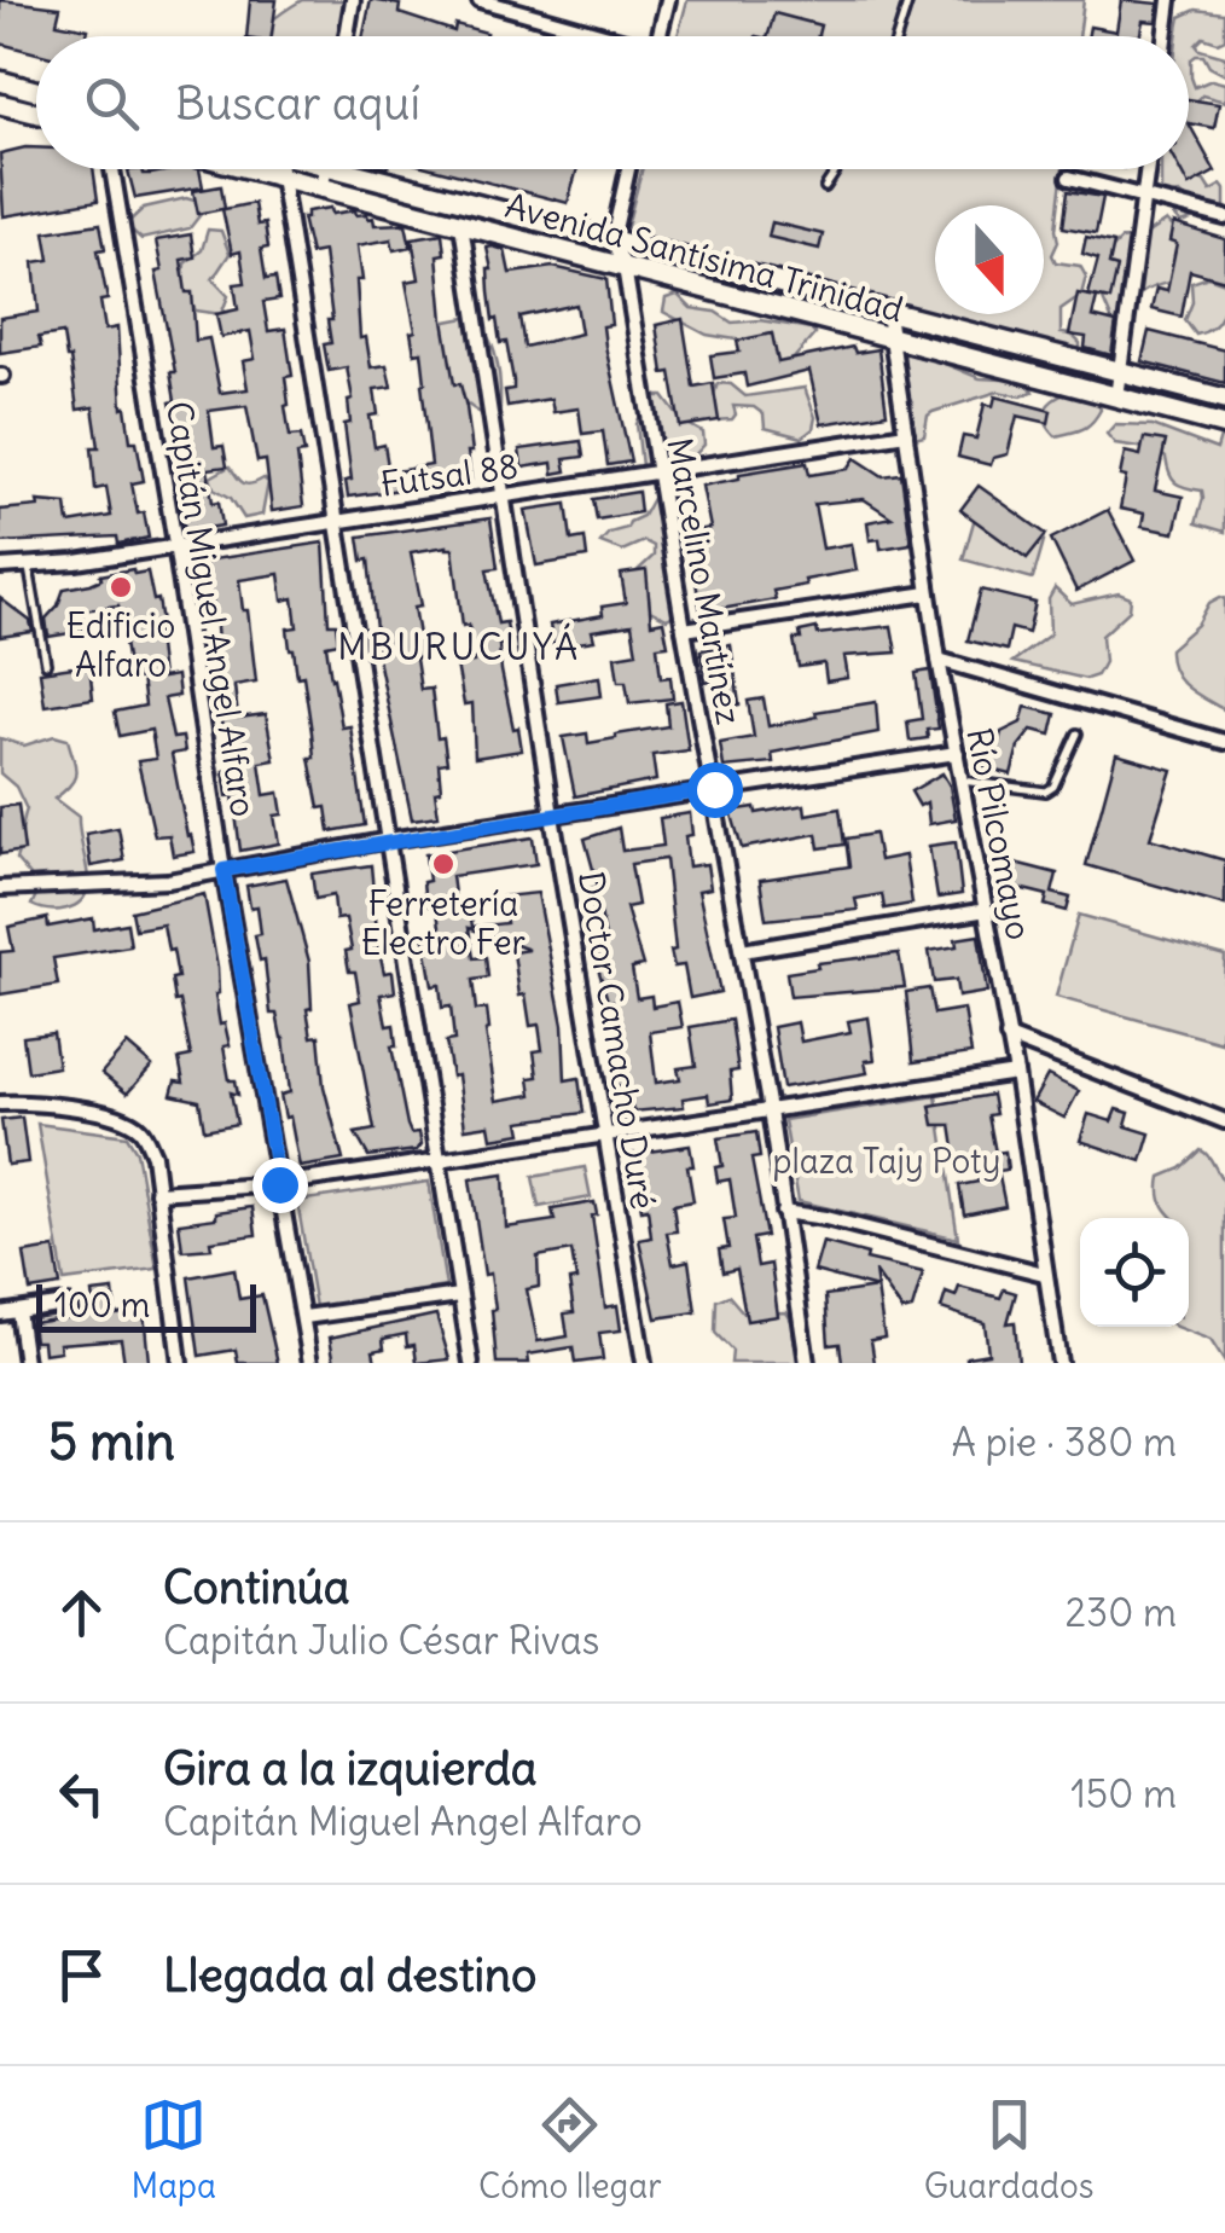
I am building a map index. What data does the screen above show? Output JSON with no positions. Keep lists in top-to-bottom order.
{
  "streets": {
    "main road": ["Avenida Santísima Trinidad"],
    "street": [
      "Futsal 88",
      "Marcelino Martínez",
      "Capitán Miguel Angel Alfaro",
      "Río Pilcomayo",
      "Doctor Camacho Duré"
    ]
  },
  "crossings": [
    ["Avenida Santísima Trinidad", "Marcelino Martínez"],
    ["Avenida Santísima Trinidad", "Río Pilcomayo"],
    ["Avenida Santísima Trinidad", "Doctor Camacho Duré"],
    ["Futsal 88", "Marcelino Martínez"],
    ["Futsal 88", "Capitán Miguel Angel Alfaro"],
    ["Futsal 88", "Río Pilcomayo"],
    ["Futsal 88", "Doctor Camacho Duré"]
  ],
  "districts": ["MBURUCUYÁ"],
  "parks": ["plaza Tajy Poty"],
  "places": ["Edificio Alfaro", "Ferretería Electro Fer"],
  "scale_bar": "100 m",
  "north": "bottom",
  "page": {
    "search": "Buscar aquí",
    "scale": "100 m",
    "heading": ["5 min", "A pie · 380 m"],
    "list": [
      ["Continúa", "Capitán Julio César Rivas", "230 m"],
      ["Gira a la izquierda", "Capitán Miguel Angel Alfaro", "150 m"],
      "Llegada al destino"
    ],
    "nav": ["Mapa", "Cómo llegar", "Guardados"]
  }
}
